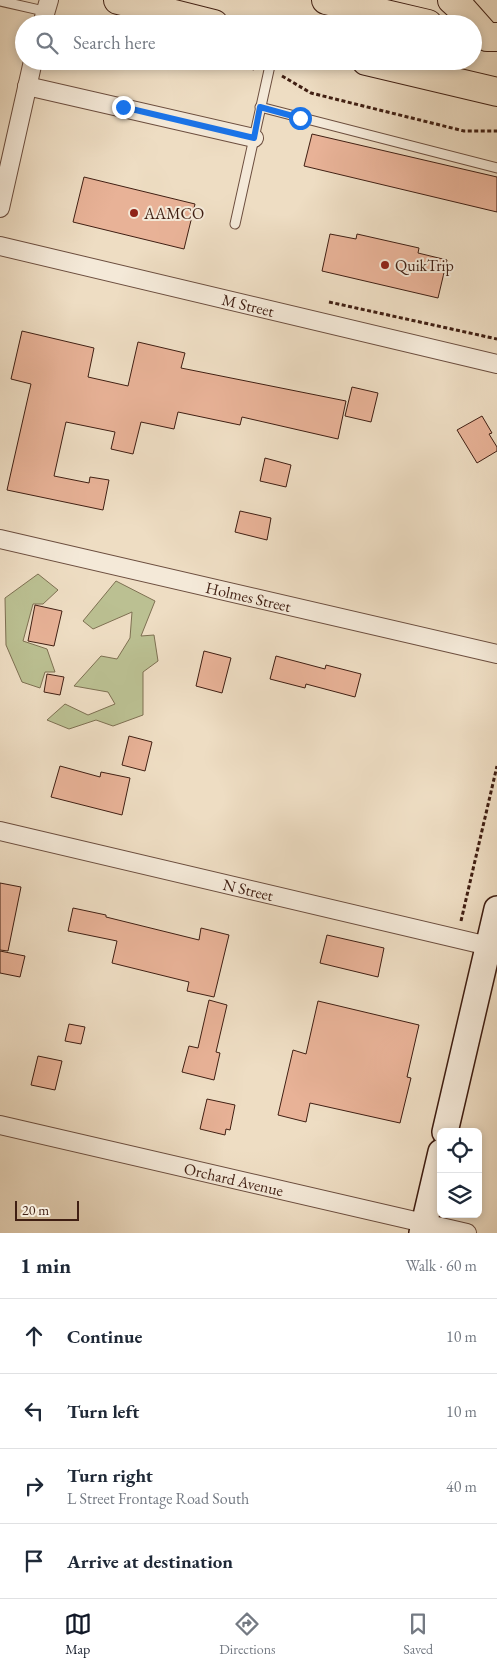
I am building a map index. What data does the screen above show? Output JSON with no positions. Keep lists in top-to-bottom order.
{
  "streets": {
    "street": [
      "M Street",
      "Holmes Street",
      "N Street",
      "Orchard Avenue"
    ]
  },
  "places": ["AAMCO", "QuikTrip"],
  "scale_bar": "20 m",
  "page": {
    "search": "Search here",
    "scale": "20 m",
    "heading": ["1 min", "Walk · 60 m"],
    "list": [
      ["Continue", "10 m"],
      ["Turn left", "10 m"],
      ["Turn right", "L Street Frontage Road South", "40 m"],
      "Arrive at destination"
    ],
    "nav": ["Map", "Directions", "Saved"]
  }
}
